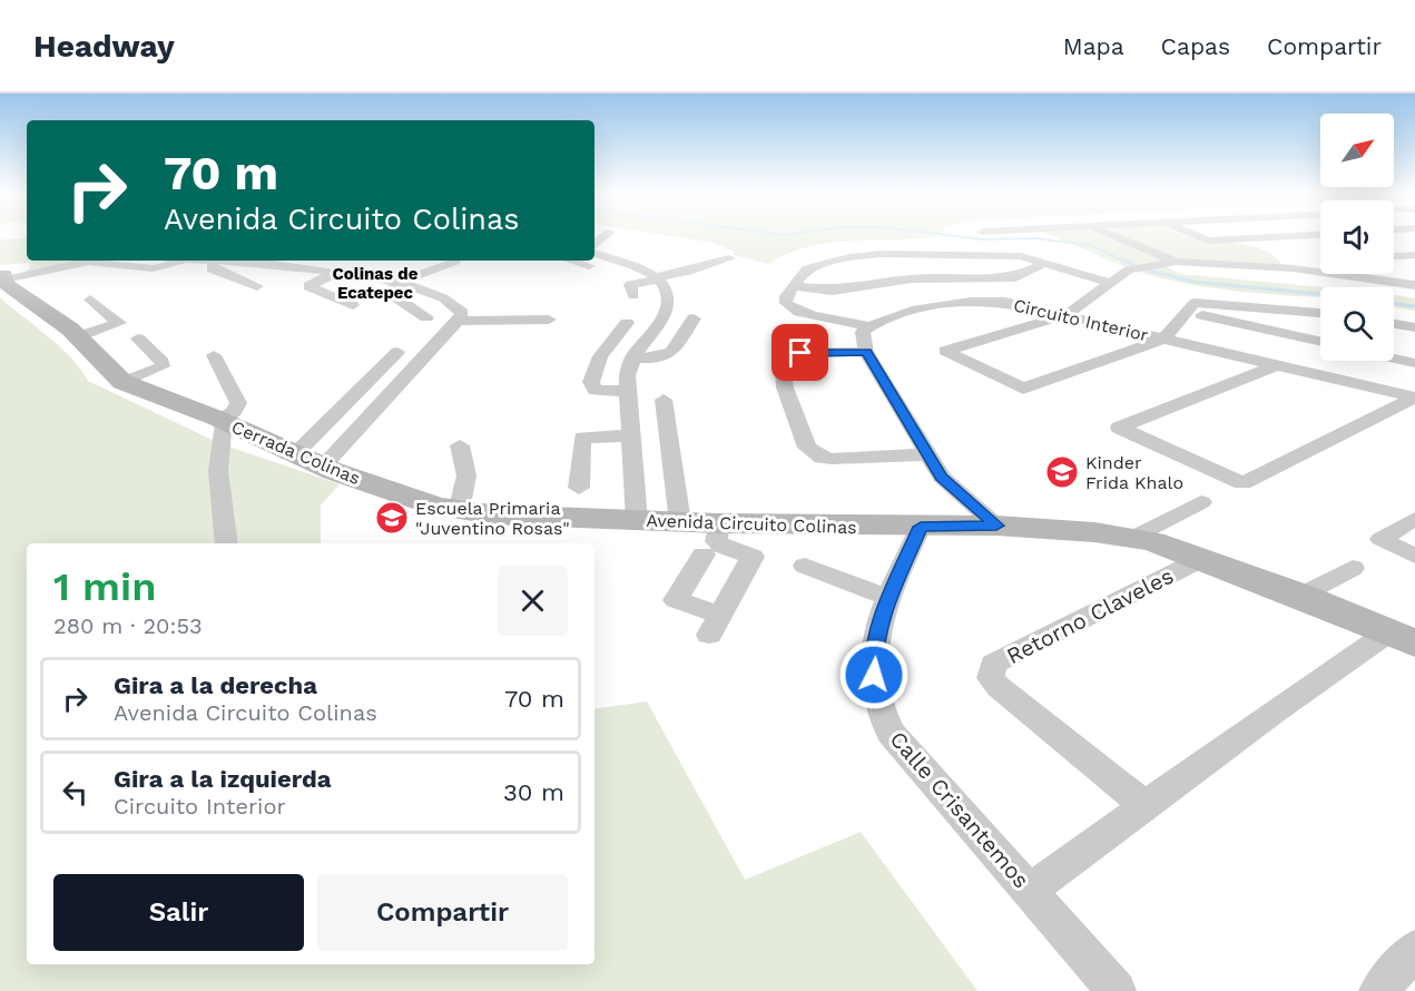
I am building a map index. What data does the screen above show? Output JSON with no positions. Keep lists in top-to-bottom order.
{
  "streets": {
    "main road": ["Cerrada Colinas", "Avenida Circuito Colinas"],
    "street": ["Circuito Interior", "Retorno Claveles", "Calle Crisantemos"]
  },
  "crossings": [
    ["Cerrada Colinas", "Avenida Circuito Colinas"],
    ["Avenida Circuito Colinas", "Calle Crisantemos"]
  ],
  "districts": ["Colinas de Ecatepec"],
  "places": {
    "school or university": ["Kinder Frida Khalo", "Escuela Primaria \"Juventino Rosas\""]
  },
  "north": "top right",
  "page": {
    "header": "Headway",
    "nav": ["Mapa", "Capas", "Compartir"],
    "turn": ["70 m", "Avenida Circuito Colinas"],
    "heading": ["1 min", "280 m · 20:53"],
    "list": [
      {
        "name": "Gira a la derecha",
        "note": "Avenida Circuito Colinas",
        "value": "70 m"
      },
      {
        "name": "Gira a la izquierda",
        "note": "Circuito Interior",
        "value": "30 m"
      }
    ],
    "buttons": ["Salir", "Compartir"]
  }
}
